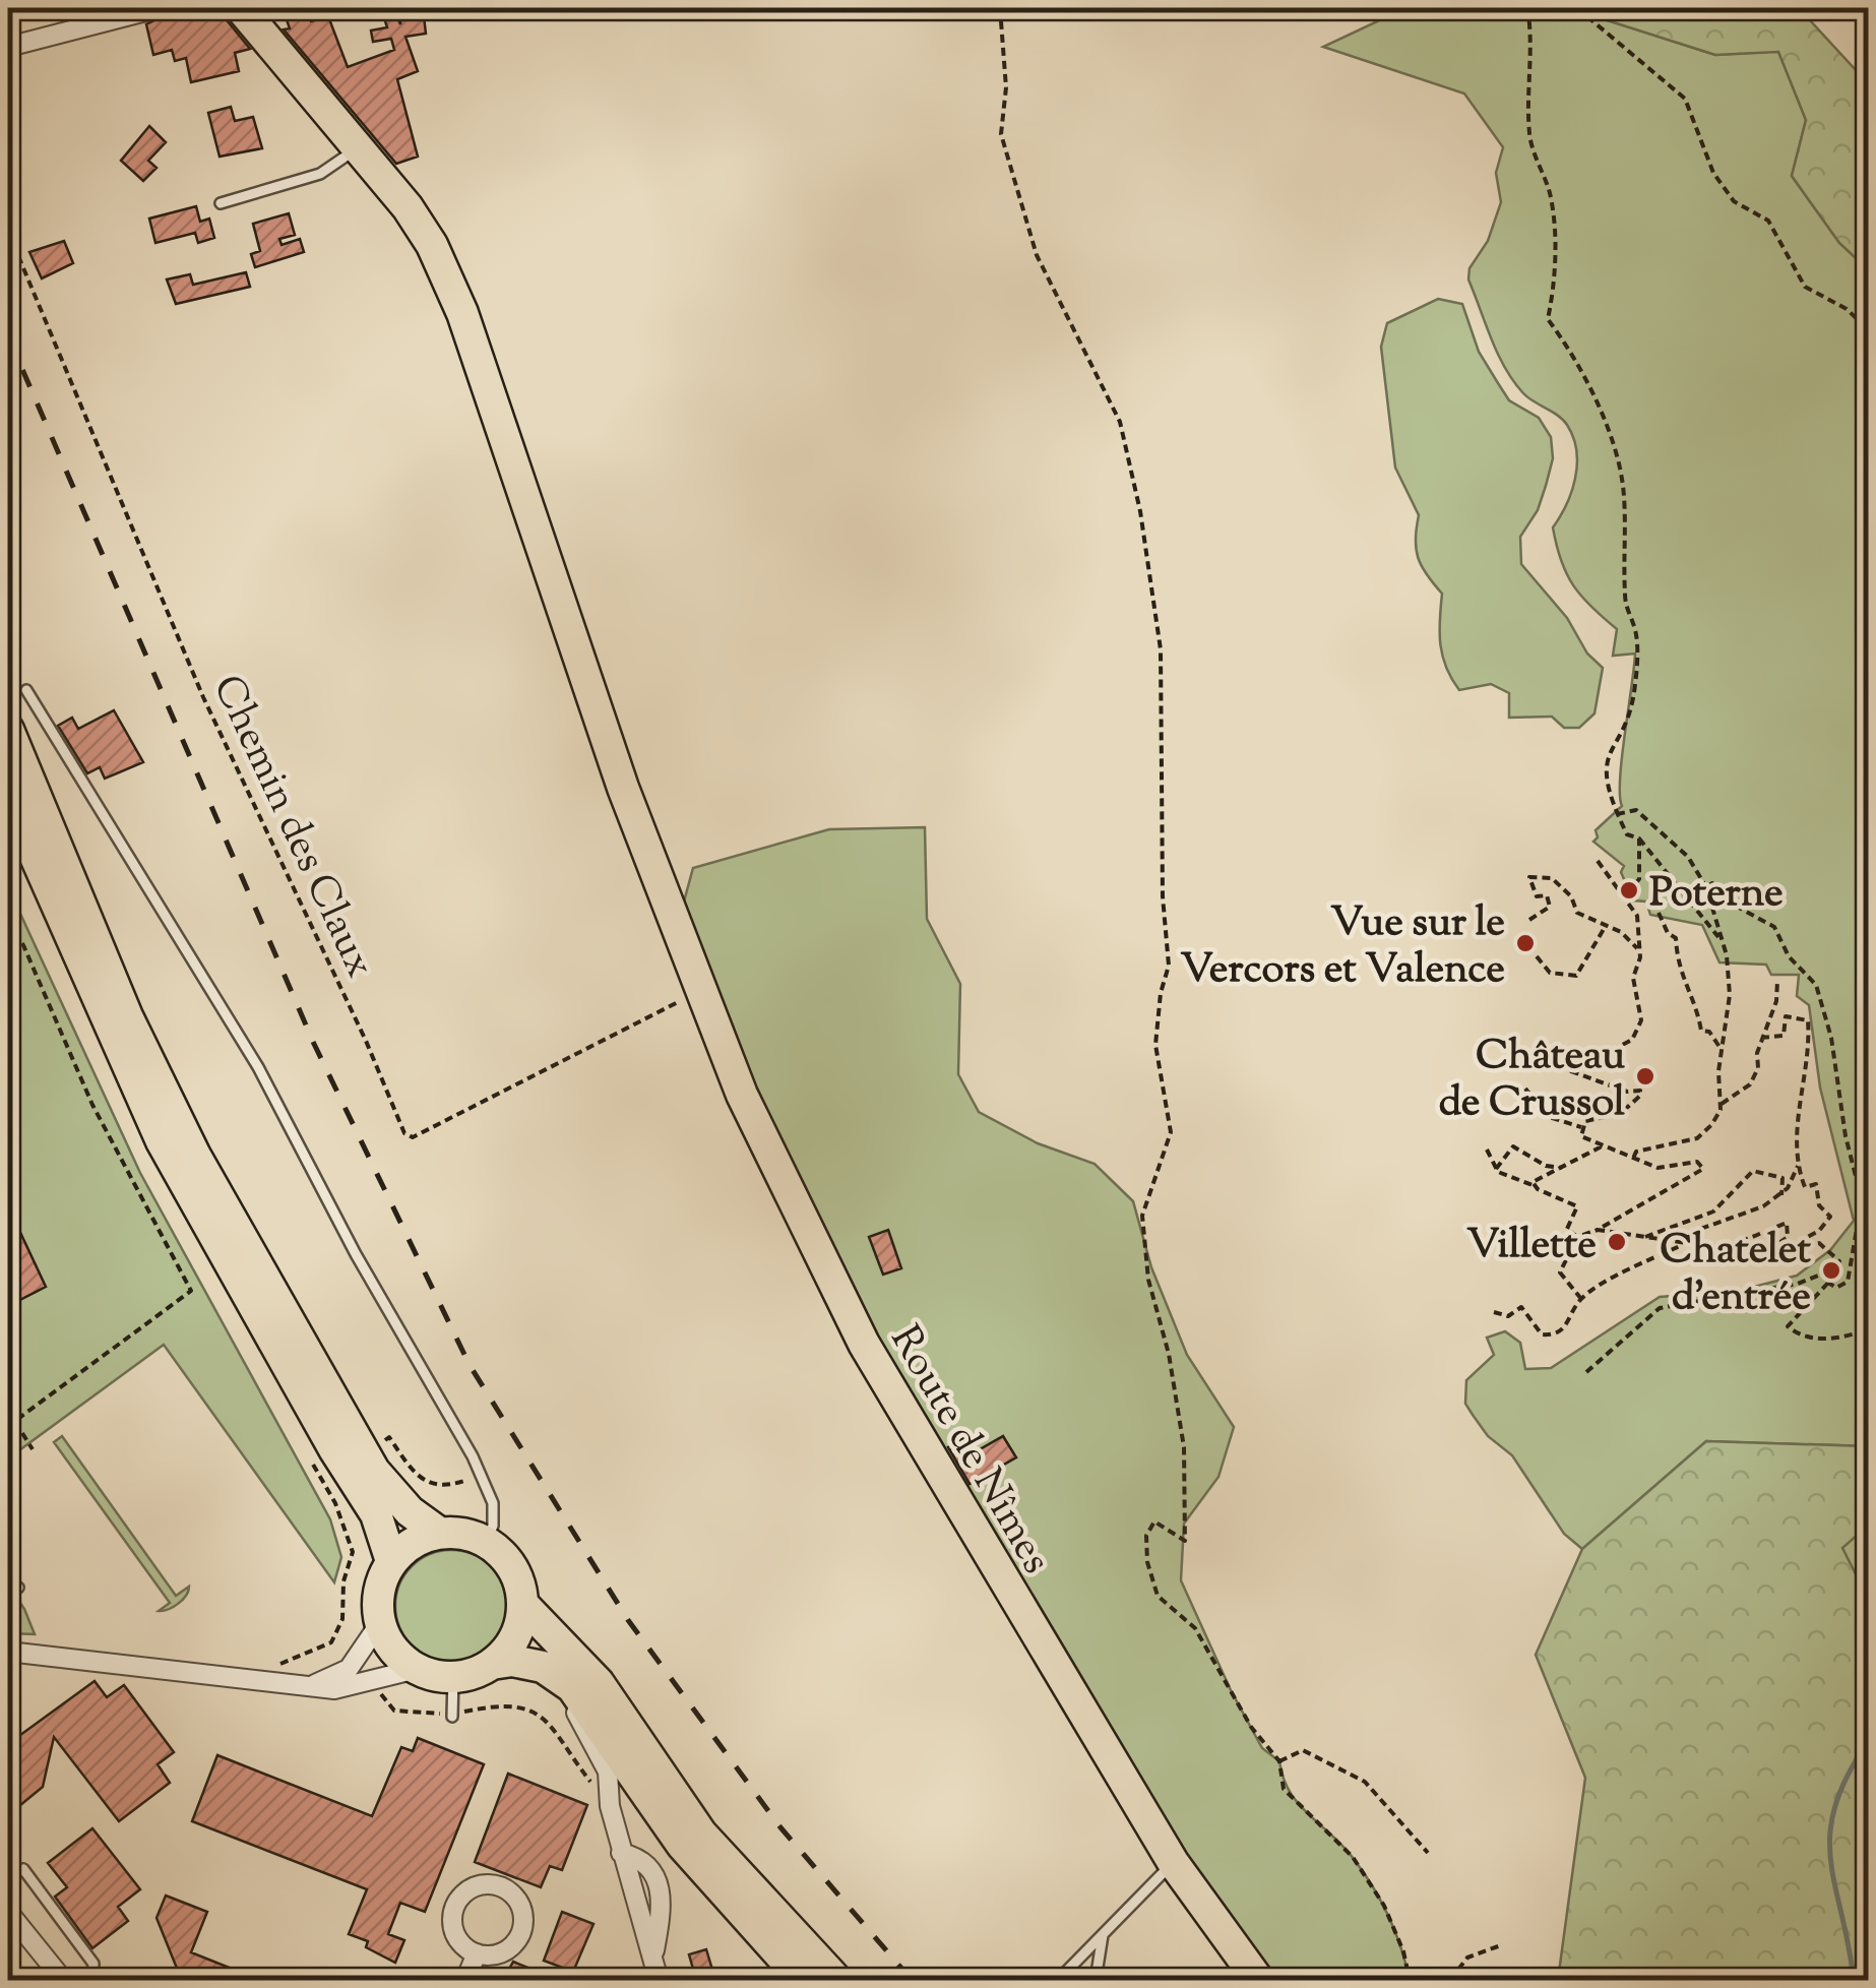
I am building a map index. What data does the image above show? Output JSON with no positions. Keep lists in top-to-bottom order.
{
  "streets": {
    "main road": ["Route de Nîmes"],
    "path": ["Chemin des Claux"]
  },
  "crossings": [
    ["Chemin des Claux", "Route de Nîmes"]
  ],
  "places": [
    "Poterne",
    "Vue sur le Vercors et Valence",
    "Château de Crussol",
    "Villette",
    "Chatelet d'entrée"
  ]
}
